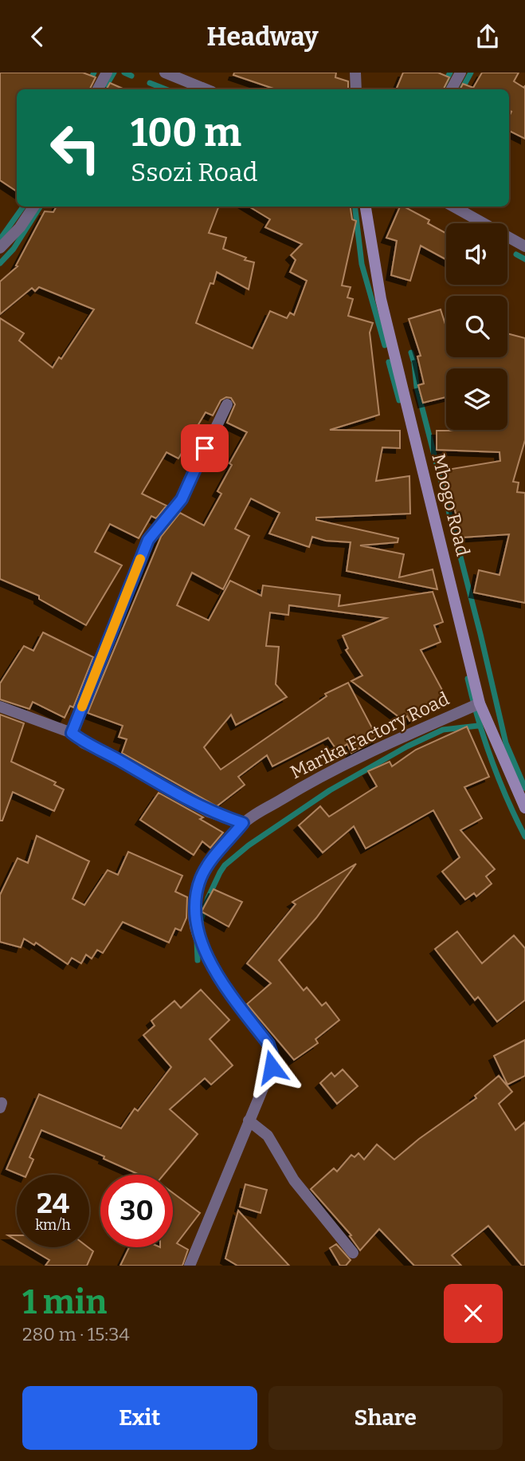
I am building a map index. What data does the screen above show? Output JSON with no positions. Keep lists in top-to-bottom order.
{
  "streets": {
    "street": ["Mbogo Road", "Marika Factory Road"]
  },
  "crossings": [
    ["Mbogo Road", "Marika Factory Road"]
  ],
  "page": {
    "header": "Headway",
    "turn": ["100 m", "Ssozi Road"],
    "speed": "24 km/h",
    "limit": "30",
    "heading": ["1 min", "280 m · 15:34"],
    "buttons": ["Exit", "Share"]
  }
}
